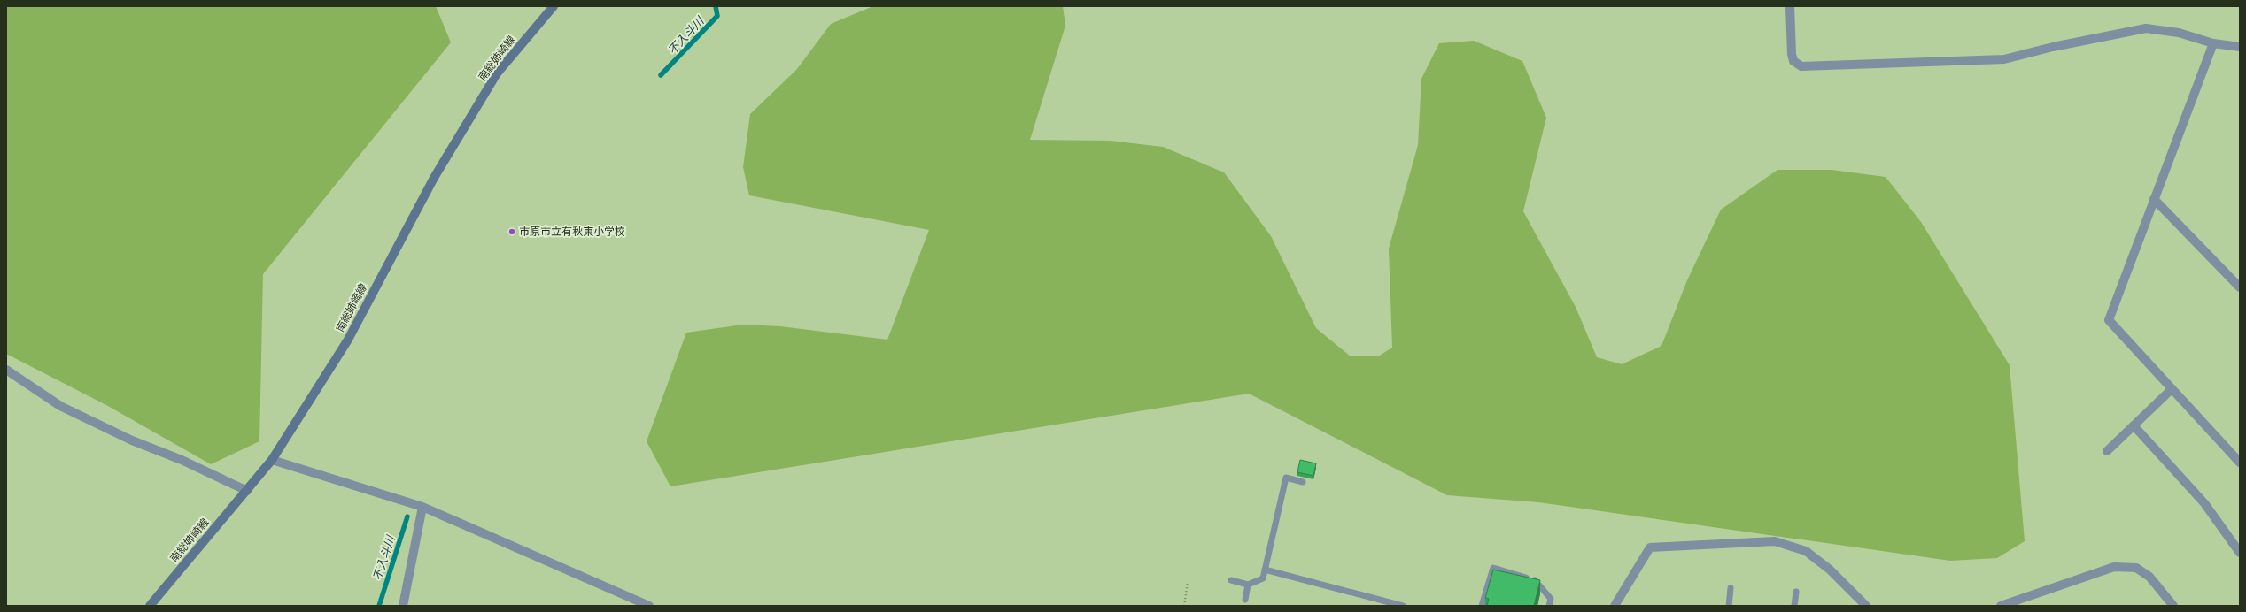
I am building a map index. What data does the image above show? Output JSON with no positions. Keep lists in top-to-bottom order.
{
  "streets": {
    "main road": ["南総姉崎線"]
  },
  "water": ["不入斗川"],
  "places": ["市原市立有秋東小学校"]
}
